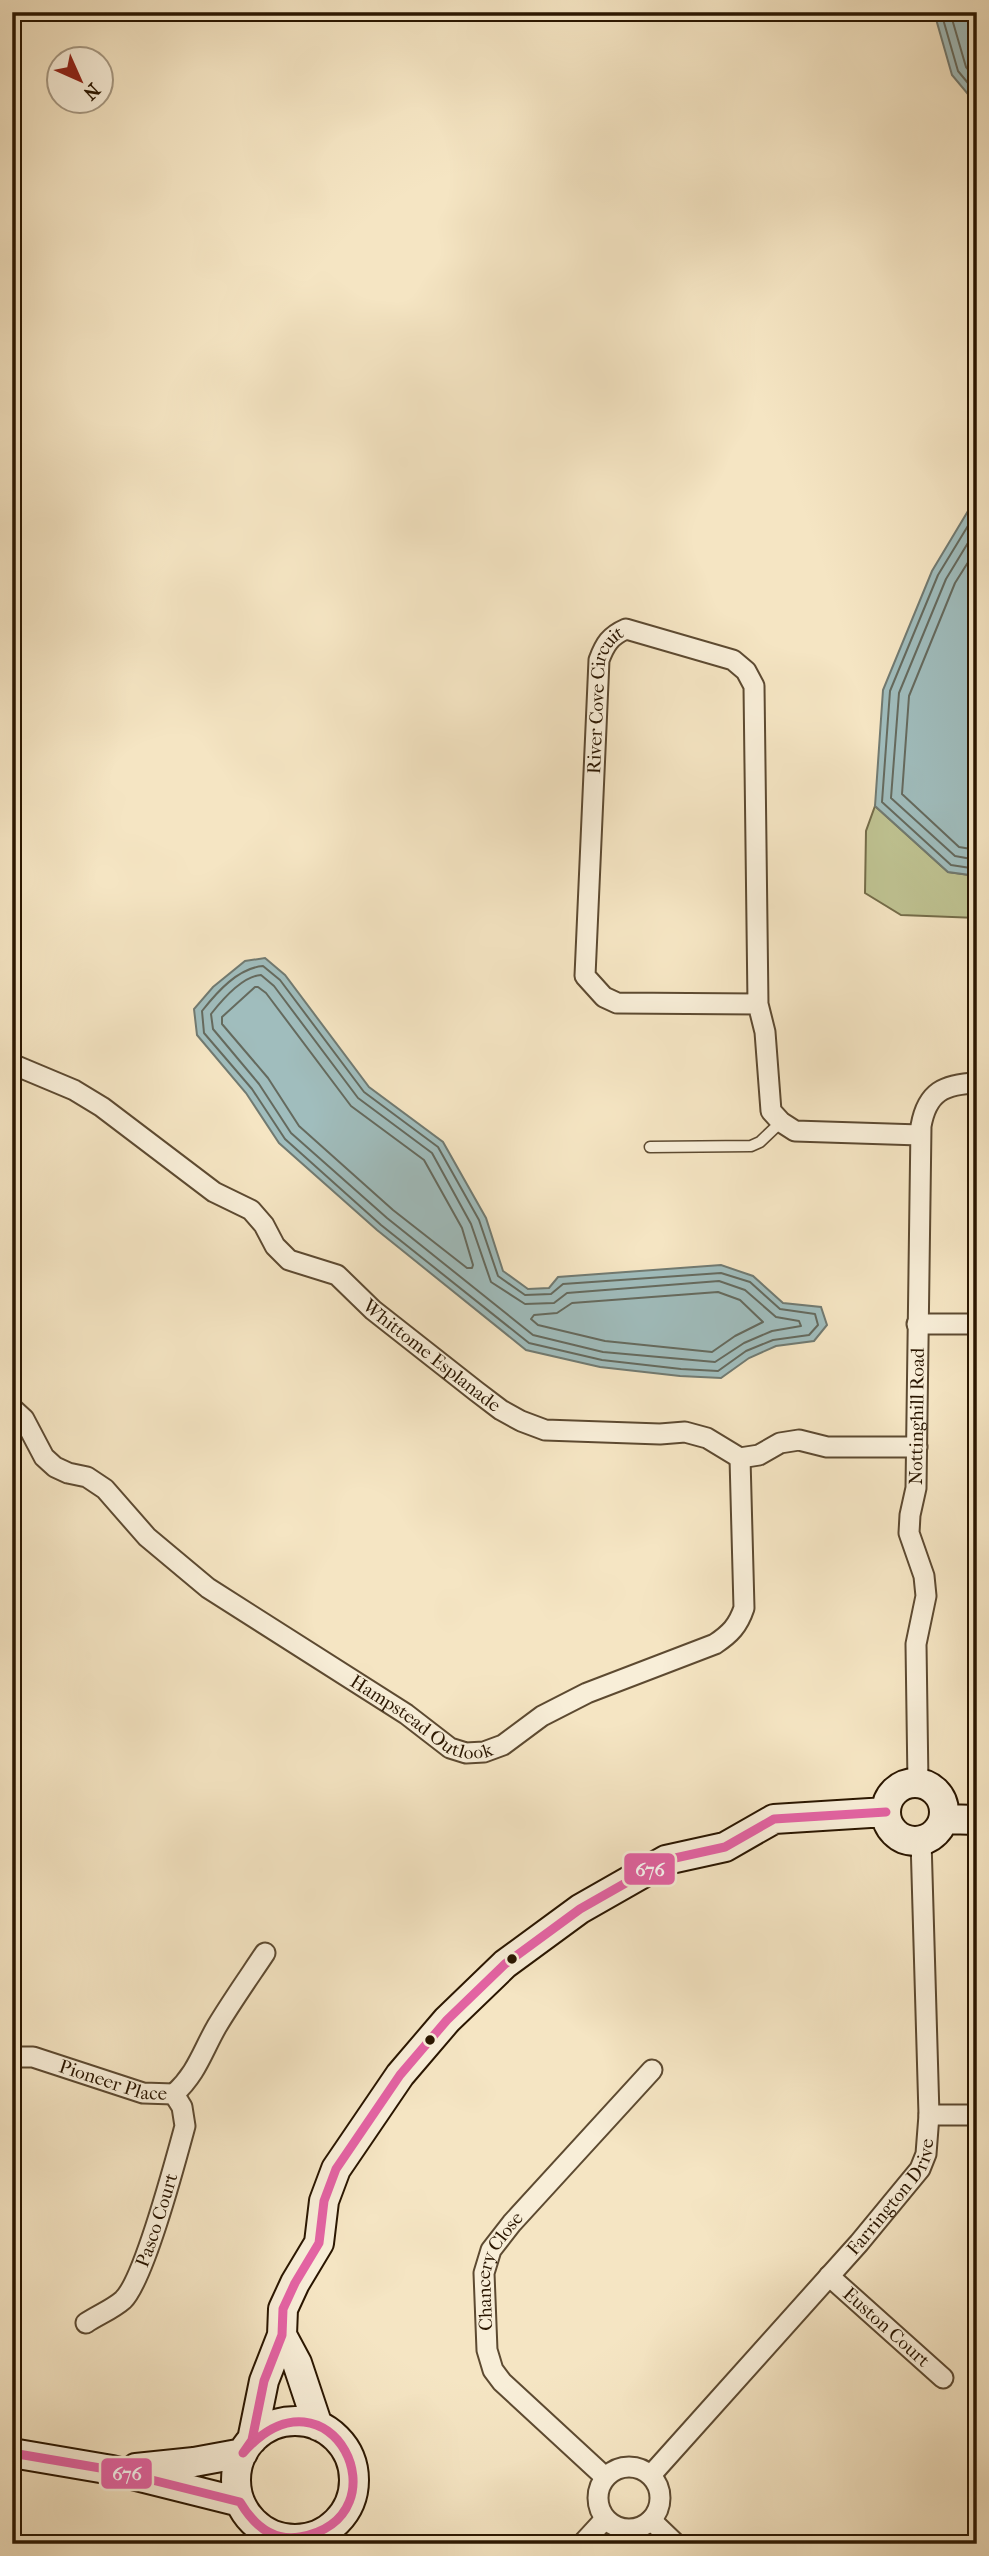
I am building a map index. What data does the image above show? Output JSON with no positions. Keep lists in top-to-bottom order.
{
  "streets": {
    "street": [
      "River Cove Circuit",
      "Whittome Esplanade",
      "Nottinghill Road",
      "Hampstead Outlook",
      "Pioneer Place",
      "Farrington Drive",
      "Pasco Court",
      "Chancery Close",
      "Euston Court"
    ]
  },
  "crossings": [
    ["Whittome Esplanade", "Hampstead Outlook"],
    ["Nottinghill Road", "Farrington Drive"],
    ["Pioneer Place", "Pasco Court"],
    ["Farrington Drive", "Chancery Close"],
    ["Farrington Drive", "Euston Court"]
  ],
  "lines": ["transit line 676"],
  "north": "bottom right"
}
